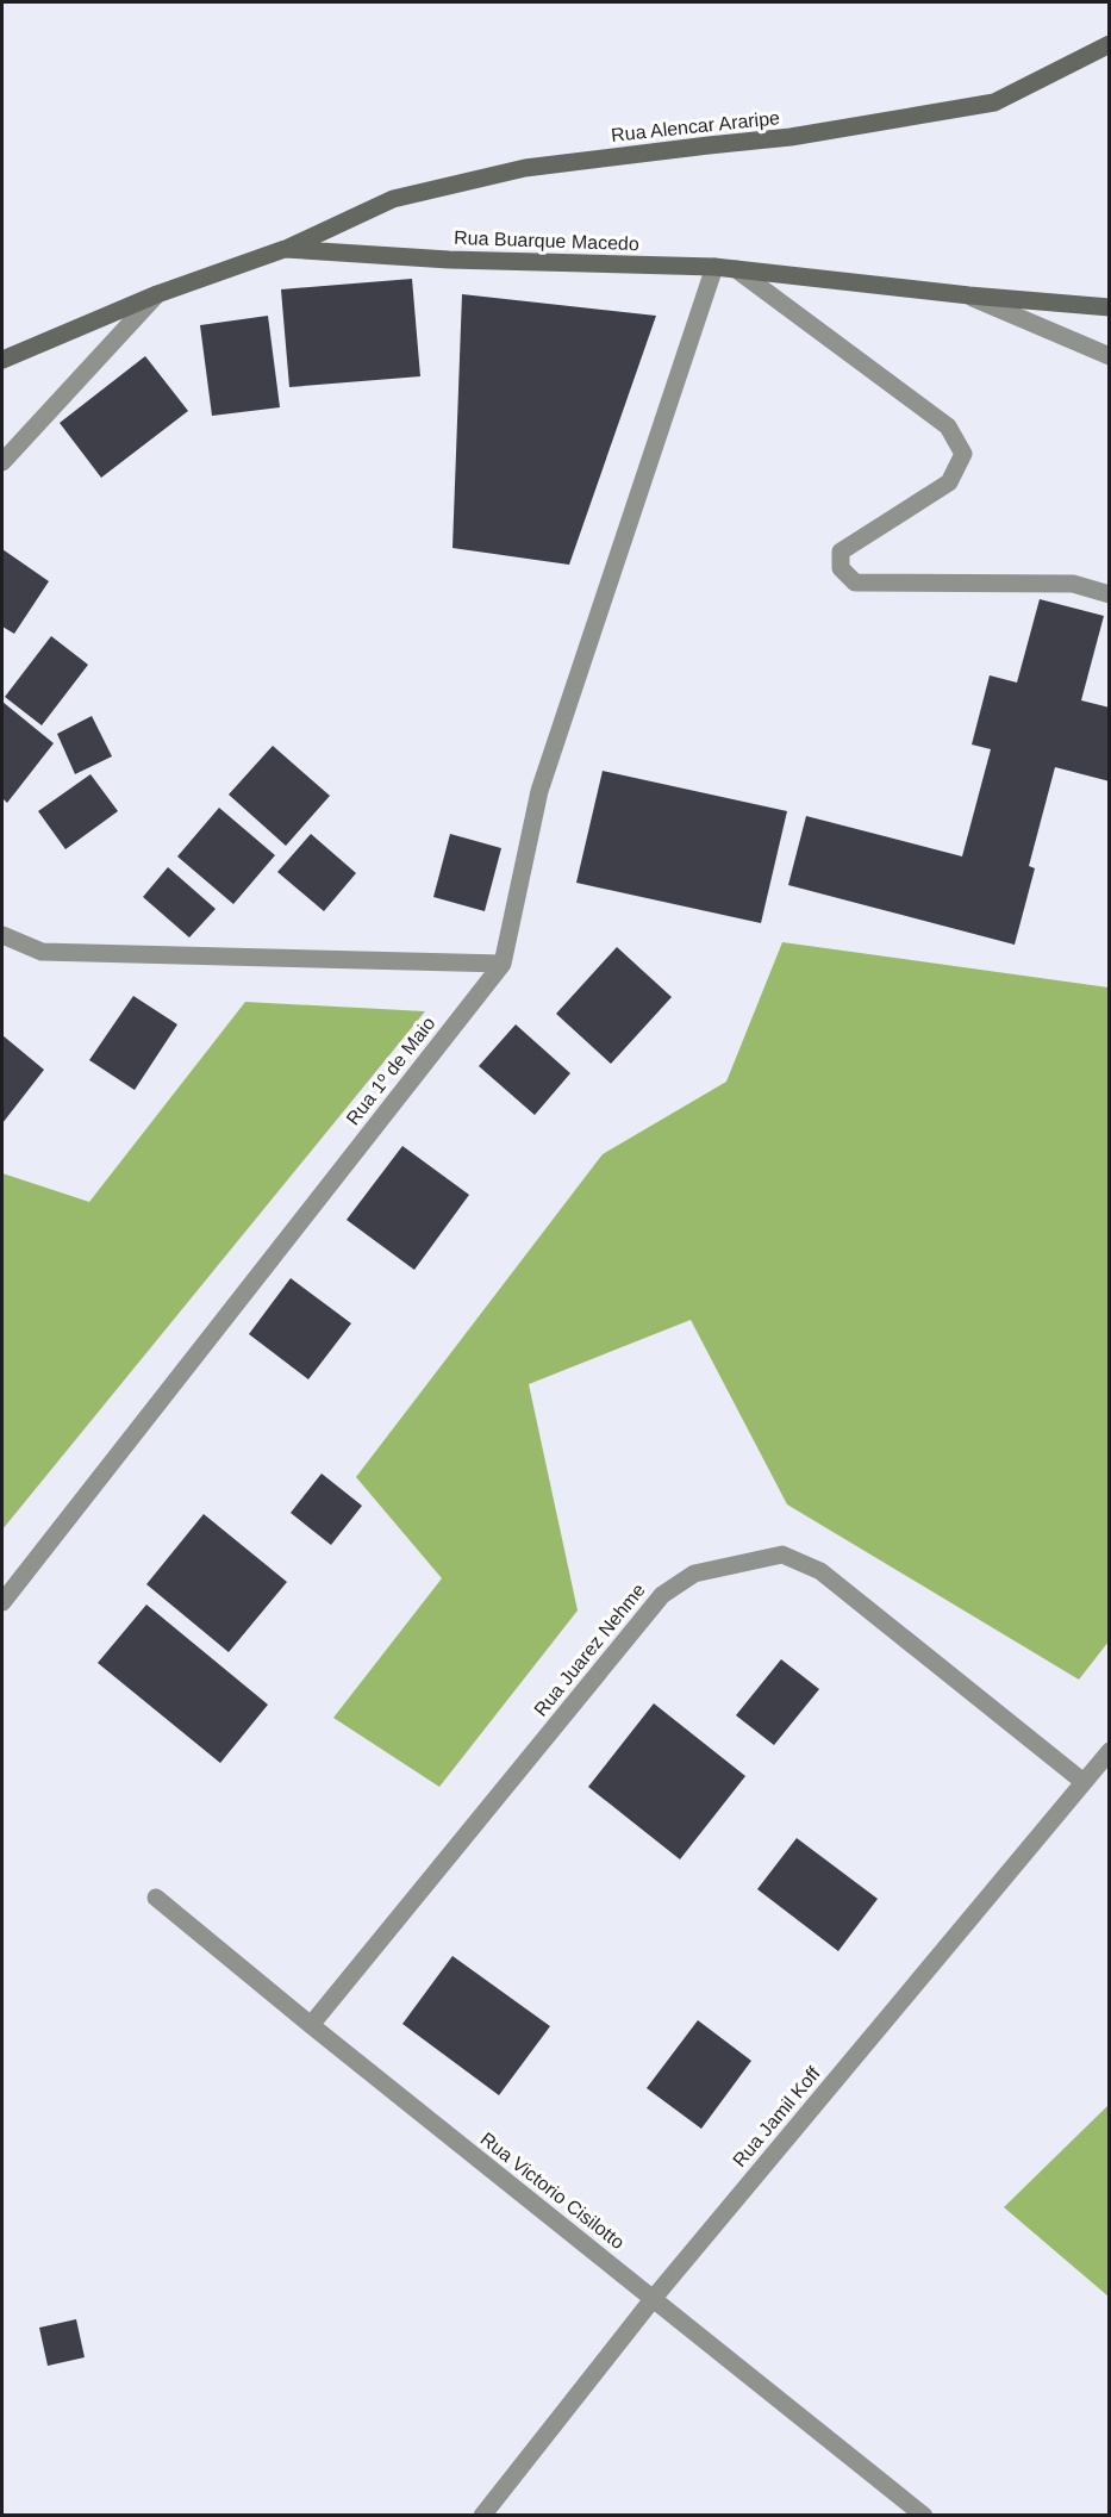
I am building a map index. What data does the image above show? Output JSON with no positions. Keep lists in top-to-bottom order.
{
  "streets": {
    "main road": ["Rua Alencar Araripe", "Rua Buarque Macedo"],
    "street": [
      "Rua 1º de Maio",
      "Rua Juarez Nehme",
      "Rua Jamil Koff",
      "Rua Victorio Cisilotto"
    ]
  },
  "crossings": [
    ["Rua Alencar Araripe", "Rua Buarque Macedo"],
    ["Rua Juarez Nehme", "Rua Jamil Koff"],
    ["Rua Juarez Nehme", "Rua Victorio Cisilotto"],
    ["Rua Jamil Koff", "Rua Victorio Cisilotto"]
  ]
}
